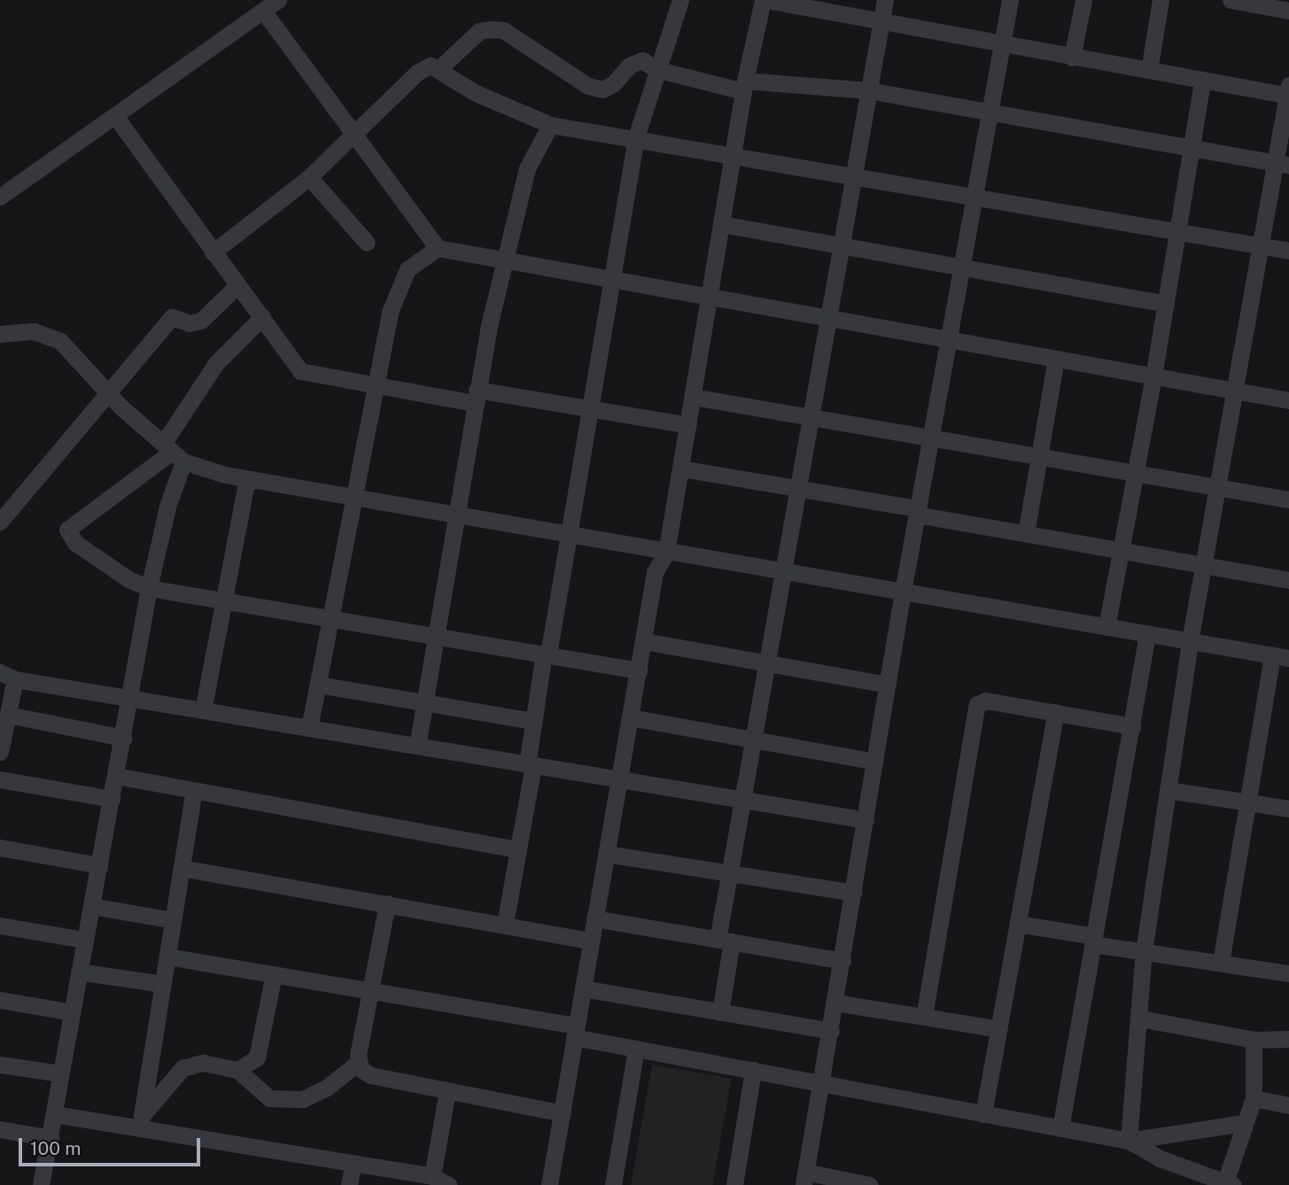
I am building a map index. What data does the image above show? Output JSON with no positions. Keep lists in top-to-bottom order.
{
  "scale_bar": "100 m"
}
